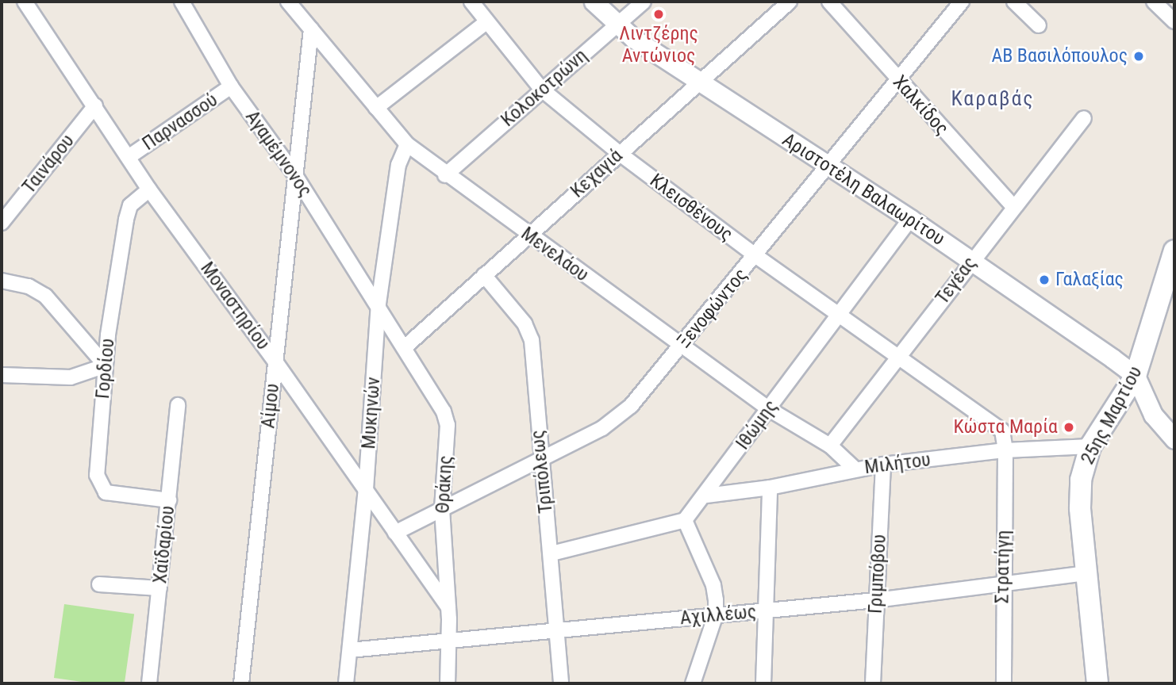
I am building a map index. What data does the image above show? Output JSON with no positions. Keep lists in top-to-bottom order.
{
  "streets": {
    "main road": ["25ης Μαρτίου"],
    "street": [
      "Κολοκοτρώνη",
      "Χαλκίδος",
      "Παρνασσού",
      "Αγαμέμνονος",
      "Ταινάρου",
      "Κεχαγιά",
      "Αριστοτέλη Βαλαωρίτου",
      "Κλεισθένους",
      "Μενελάου",
      "Τεγέας",
      "Μοναστηρίου",
      "Ξενοφώντος",
      "Γορδίου",
      "Αίμου",
      "Μυκηνών",
      "Ιθώμης",
      "Μιλήτου",
      "Τριπόλεως",
      "Θράκης",
      "Χαϊδαρίου",
      "Στρατήγη",
      "Γριμπόβου",
      "Αχιλλέως"
    ]
  },
  "crossings": [
    ["Κολοκοτρώνη", "Αριστοτέλη Βαλαωρίτου"],
    ["Κολοκοτρώνη", "Κλεισθένους"],
    ["Κολοκοτρώνη", "Μενελάου"],
    ["Χαλκίδος", "Τεγέας"],
    ["Χαλκίδος", "Ξενοφώντος"],
    ["Παρνασσού", "Αγαμέμνονος"],
    ["Παρνασσού", "Μοναστηρίου"],
    ["Αγαμέμνονος", "Αίμου"],
    ["Αγαμέμνονος", "Μυκηνών"],
    ["Αγαμέμνονος", "Θράκης"],
    ["Ταινάρου", "Μοναστηρίου"],
    ["Κεχαγιά", "Αριστοτέλη Βαλαωρίτου"],
    ["Κεχαγιά", "Κλεισθένους"],
    ["Κεχαγιά", "Μενελάου"],
    ["Κεχαγιά", "Τριπόλεως"],
    ["Κεχαγιά", "Θράκης"],
    ["Αριστοτέλη Βαλαωρίτου", "Τεγέας"],
    ["Αριστοτέλη Βαλαωρίτου", "Ξενοφώντος"],
    ["Αριστοτέλη Βαλαωρίτου", "25ης Μαρτίου"],
    ["Αριστοτέλη Βαλαωρίτου", "Ιθώμης"],
    ["Κλεισθένους", "Τεγέας"],
    ["Κλεισθένους", "Ξενοφώντος"],
    ["Κλεισθένους", "Ιθώμης"],
    ["Κλεισθένους", "Μιλήτου"],
    ["Κλεισθένους", "Στρατήγη"],
    ["Μενελάου", "Τεγέας"],
    ["Μενελάου", "Ξενοφώντος"],
    ["Μενελάου", "Αίμου"],
    ["Μενελάου", "Μυκηνών"],
    ["Μενελάου", "Ιθώμης"],
    ["Μενελάου", "Μιλήτου"],
    ["Μοναστηρίου", "Ξενοφώντος"],
    ["Μοναστηρίου", "Γορδίου"],
    ["Μοναστηρίου", "Αίμου"],
    ["Μοναστηρίου", "Μυκηνών"],
    ["Μοναστηρίου", "Θράκης"],
    ["Ξενοφώντος", "Τριπόλεως"],
    ["Ξενοφώντος", "Θράκης"],
    ["Γορδίου", "Χαϊδαρίου"],
    ["Μυκηνών", "Θράκης"],
    ["Μυκηνών", "Αχιλλέως"],
    ["25ης Μαρτίου", "Μιλήτου"],
    ["25ης Μαρτίου", "Αχιλλέως"],
    ["Ιθώμης", "Μιλήτου"],
    ["Μιλήτου", "Στρατήγη"],
    ["Μιλήτου", "Γριμπόβου"],
    ["Τριπόλεως", "Αχιλλέως"],
    ["Θράκης", "Αχιλλέως"],
    ["Στρατήγη", "Αχιλλέως"],
    ["Γριμπόβου", "Αχιλλέως"]
  ],
  "districts": ["Καραβάς"],
  "places": [
    "Λιντζέρης Αντώνιος",
    "ΑΒ Βασιλόπουλος",
    "Γαλαξίας",
    "Κώστα Μαρία"
  ]
}
